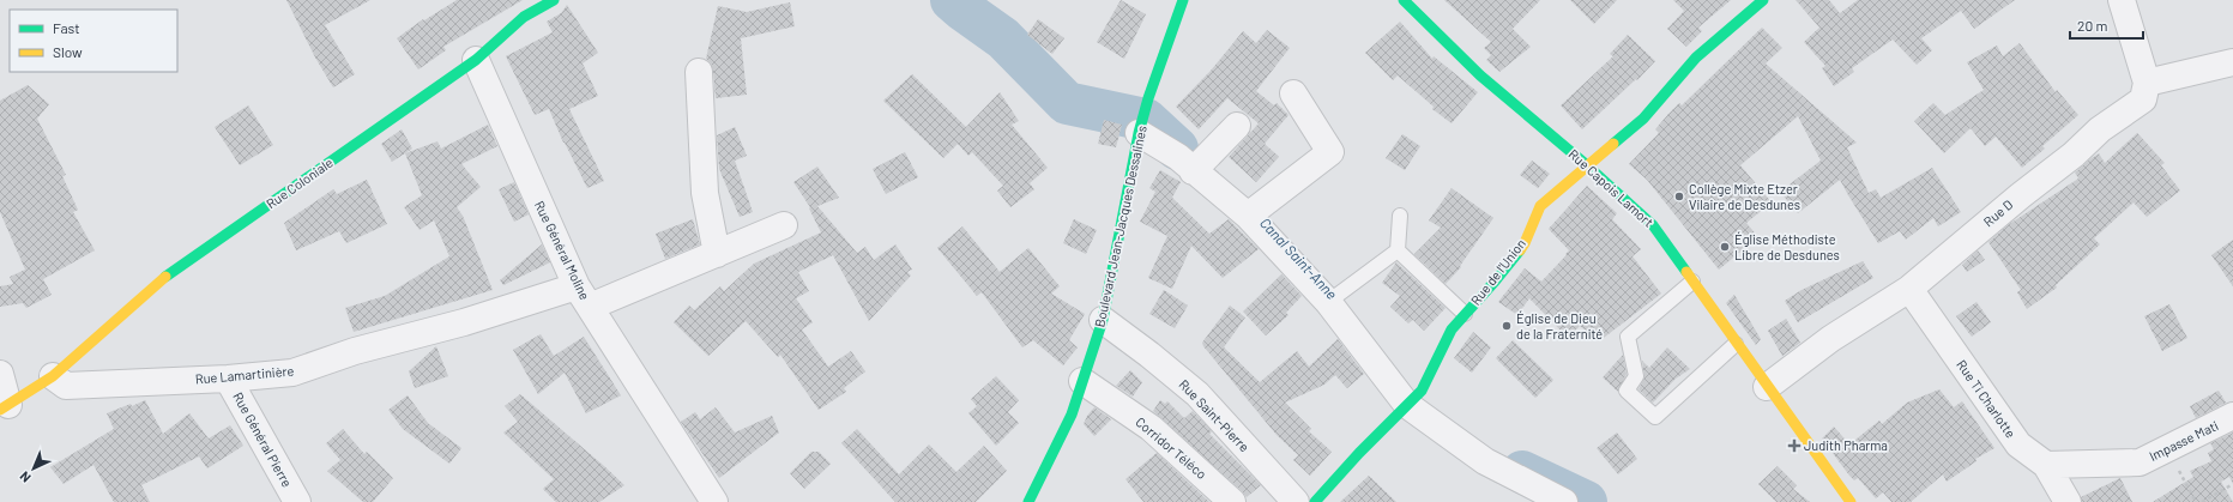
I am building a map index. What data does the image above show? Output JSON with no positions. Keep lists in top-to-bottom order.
{
  "streets": {
    "street": [
      "Rue Coloniale",
      "Rue Capois Lamort",
      "Rue D",
      "Boulevard Jean-Jacques Dessalines",
      "Rue Général Moline",
      "Rue de l'Union",
      "Rue Lamartinière",
      "Rue Ti Charlotte",
      "Rue Saint-Pierre",
      "Rue Général Pierre",
      "Impasse Mati",
      "Corridor Téléco"
    ]
  },
  "crossings": [
    ["Rue Coloniale", "Rue Général Moline"],
    ["Rue Coloniale", "Rue Lamartinière"],
    ["Rue Capois Lamort", "Rue D"],
    ["Rue Capois Lamort", "Rue de l'Union"],
    ["Rue D", "Rue Ti Charlotte"],
    ["Boulevard Jean-Jacques Dessalines", "Rue Saint-Pierre"],
    ["Boulevard Jean-Jacques Dessalines", "Corridor Téléco"],
    ["Rue Général Moline", "Rue Lamartinière"],
    ["Rue Lamartinière", "Rue Général Pierre"],
    ["Rue Ti Charlotte", "Impasse Mati"]
  ],
  "water": ["Canal Saint-Anne"],
  "places": {
    "other": ["Collège Mixte Etzer Vilaire de Desdunes", "Église Méthodiste Libre de Desdunes", "Église de Dieu de la Fraternité"],
    "health": ["Judith Pharma"]
  },
  "legend": ["Fast", "Slow"],
  "scale_bar": "20 m",
  "north": "bottom left"
}
